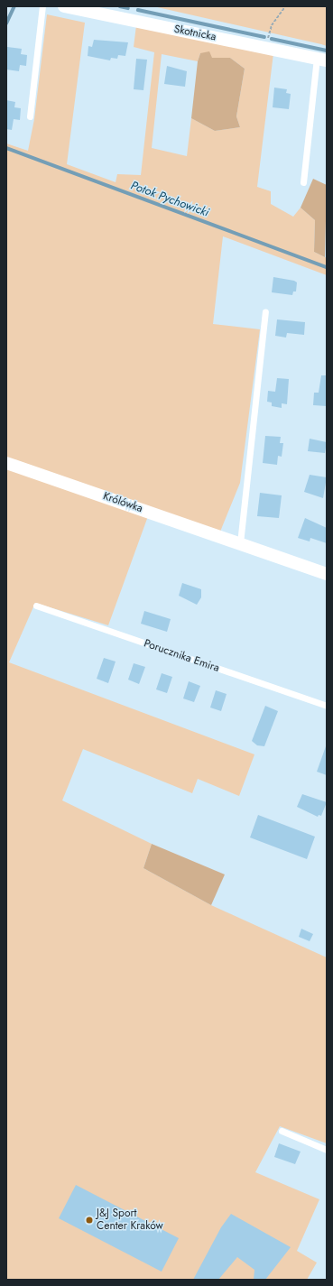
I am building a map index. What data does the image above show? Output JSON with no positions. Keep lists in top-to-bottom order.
{
  "streets": {
    "street": ["Skotnicka", "Królówka"],
    "lane": ["Porucznika Emira"]
  },
  "water": ["Potok Pychowicki"],
  "places": ["J&J Sport Center Kraków"]
}
